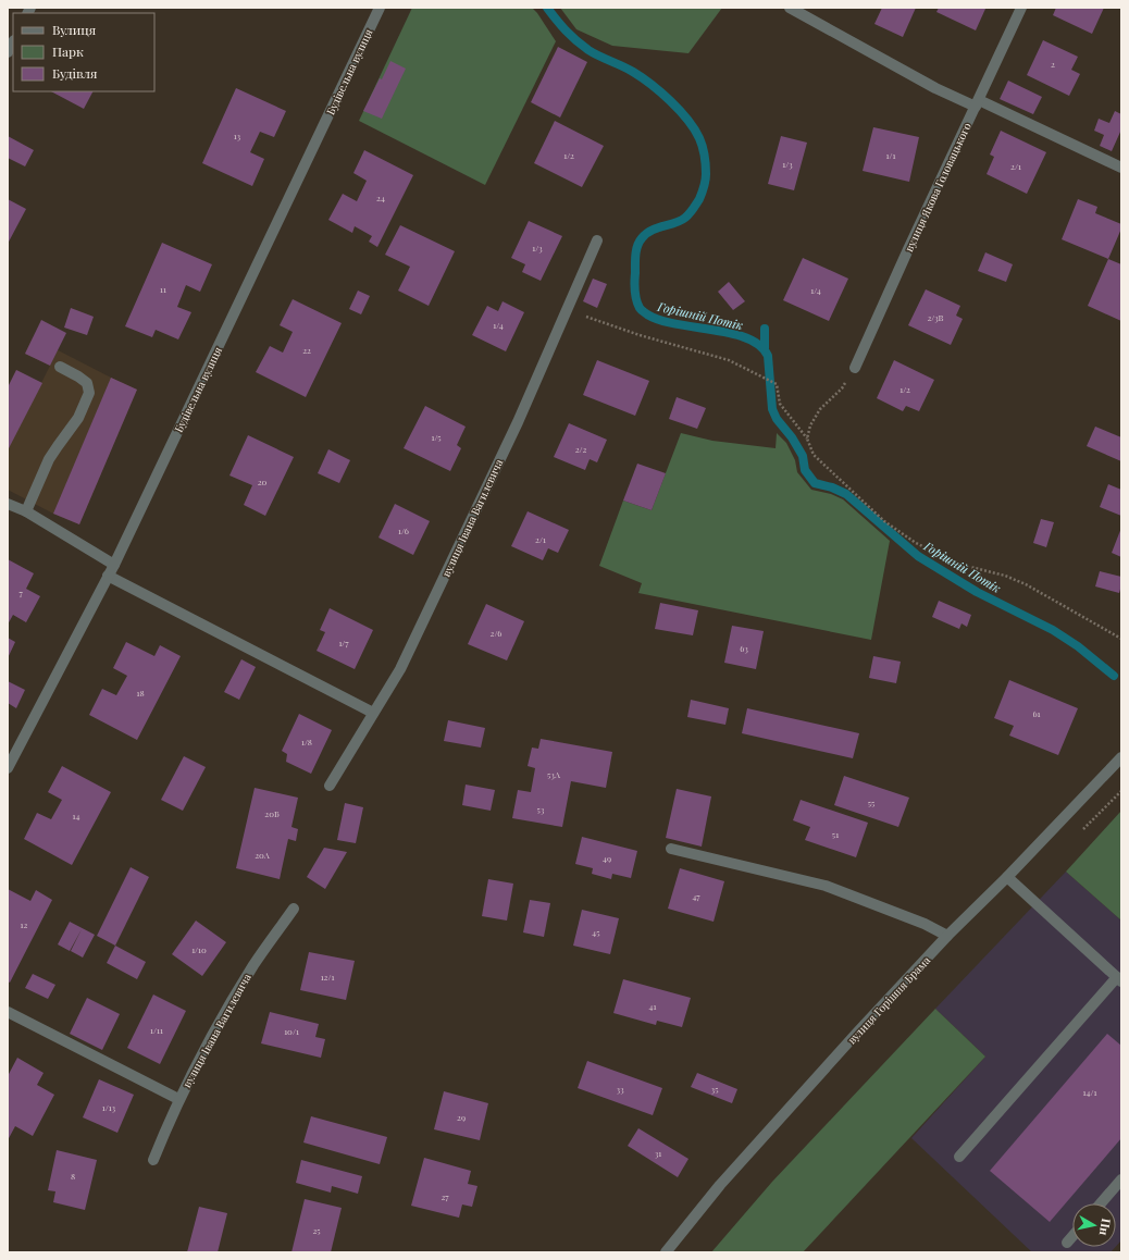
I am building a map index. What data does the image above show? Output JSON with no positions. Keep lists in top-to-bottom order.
{
  "streets": {
    "street": [
      "Будівельна вулиця",
      "вулиця Якова Головацького",
      "вулиця Івана Вагилевича",
      "вулиця Горішня Брама"
    ]
  },
  "water": ["Горішній Потік"],
  "house_numbers": [
    "2",
    "13",
    "1/2",
    "1/1",
    "1/3",
    "2/1",
    "24",
    "1/3",
    "11",
    "1/4",
    "2/3В",
    "1/4",
    "22",
    "1/2",
    "1/5",
    "2/2",
    "20",
    "1/6",
    "2/1",
    "7",
    "2/6",
    "1/7",
    "63",
    "18",
    "61",
    "1/8",
    "53А",
    "55",
    "53",
    "20Б",
    "14",
    "51",
    "20А",
    "49",
    "47",
    "12",
    "45",
    "1/10",
    "12/1",
    "41",
    "1/11",
    "10/1",
    "33",
    "35",
    "14/1",
    "1/13",
    "29",
    "31",
    "8",
    "27",
    "25"
  ],
  "legend": ["Вулиця", "Парк", "Будівля"],
  "north": "right"
}
